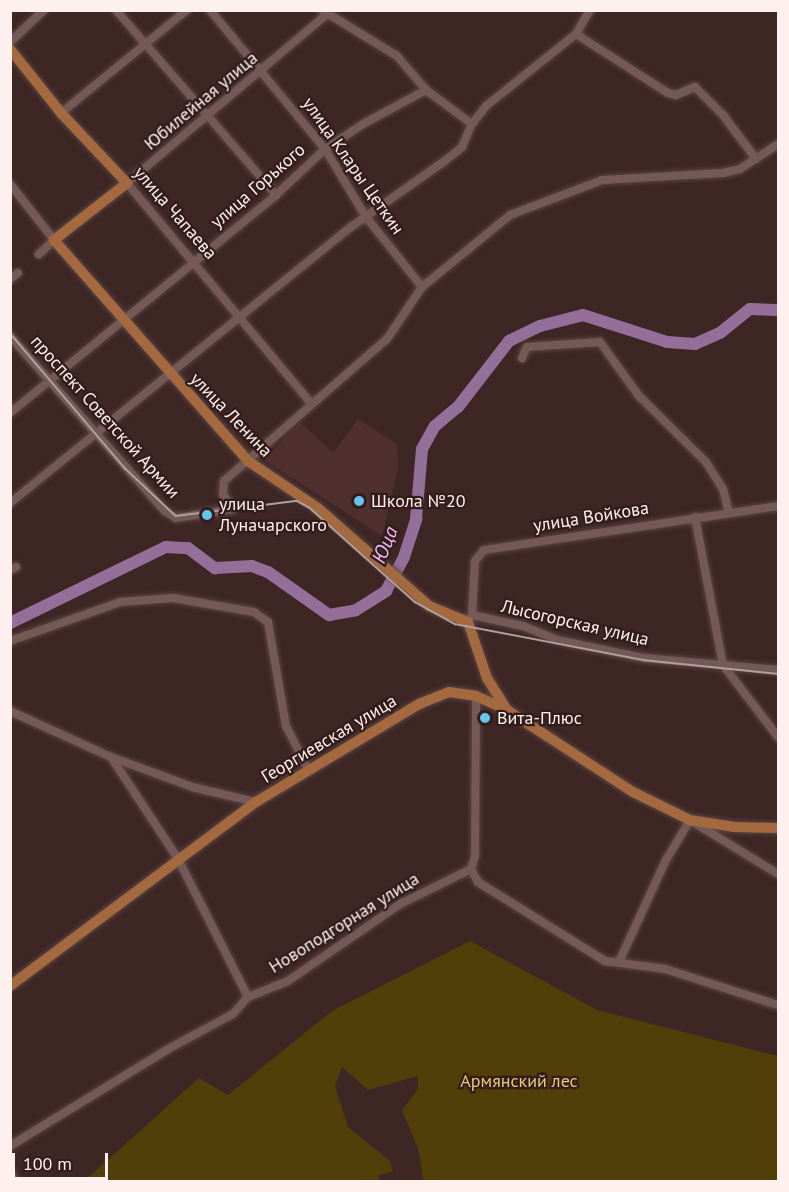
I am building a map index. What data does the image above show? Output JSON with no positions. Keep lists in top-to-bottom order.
{
  "streets": {
    "main road": [
      "Юбилейная улица",
      "улица Чапаева",
      "улица Ленина",
      "Георгиевская улица"
    ],
    "street": [
      "улица Клары Цеткин",
      "улица Горького",
      "проспект Советской Армии",
      "улица Войкова",
      "Лысогорская улица",
      "Новоподгорная улица"
    ]
  },
  "crossings": [
    ["Юбилейная улица", "улица Клары Цеткин"],
    ["Юбилейная улица", "улица Чапаева"],
    ["Юбилейная улица", "улица Ленина"],
    ["улица Клары Цеткин", "улица Горького"],
    ["улица Горького", "улица Чапаева"],
    ["улица Горького", "улица Ленина"],
    ["улица Горького", "проспект Советской Армии"],
    ["улица Ленина", "проспект Советской Армии"],
    ["улица Ленина", "улица Войкова"],
    ["улица Ленина", "Лысогорская улица"],
    ["улица Войкова", "Лысогорская улица"]
  ],
  "water": ["Юца"],
  "parks": ["Армянский лес"],
  "places": ["Школа №20", "улица Луначарского", "Вита-Плюс"],
  "scale_bar": "100 m"
}
